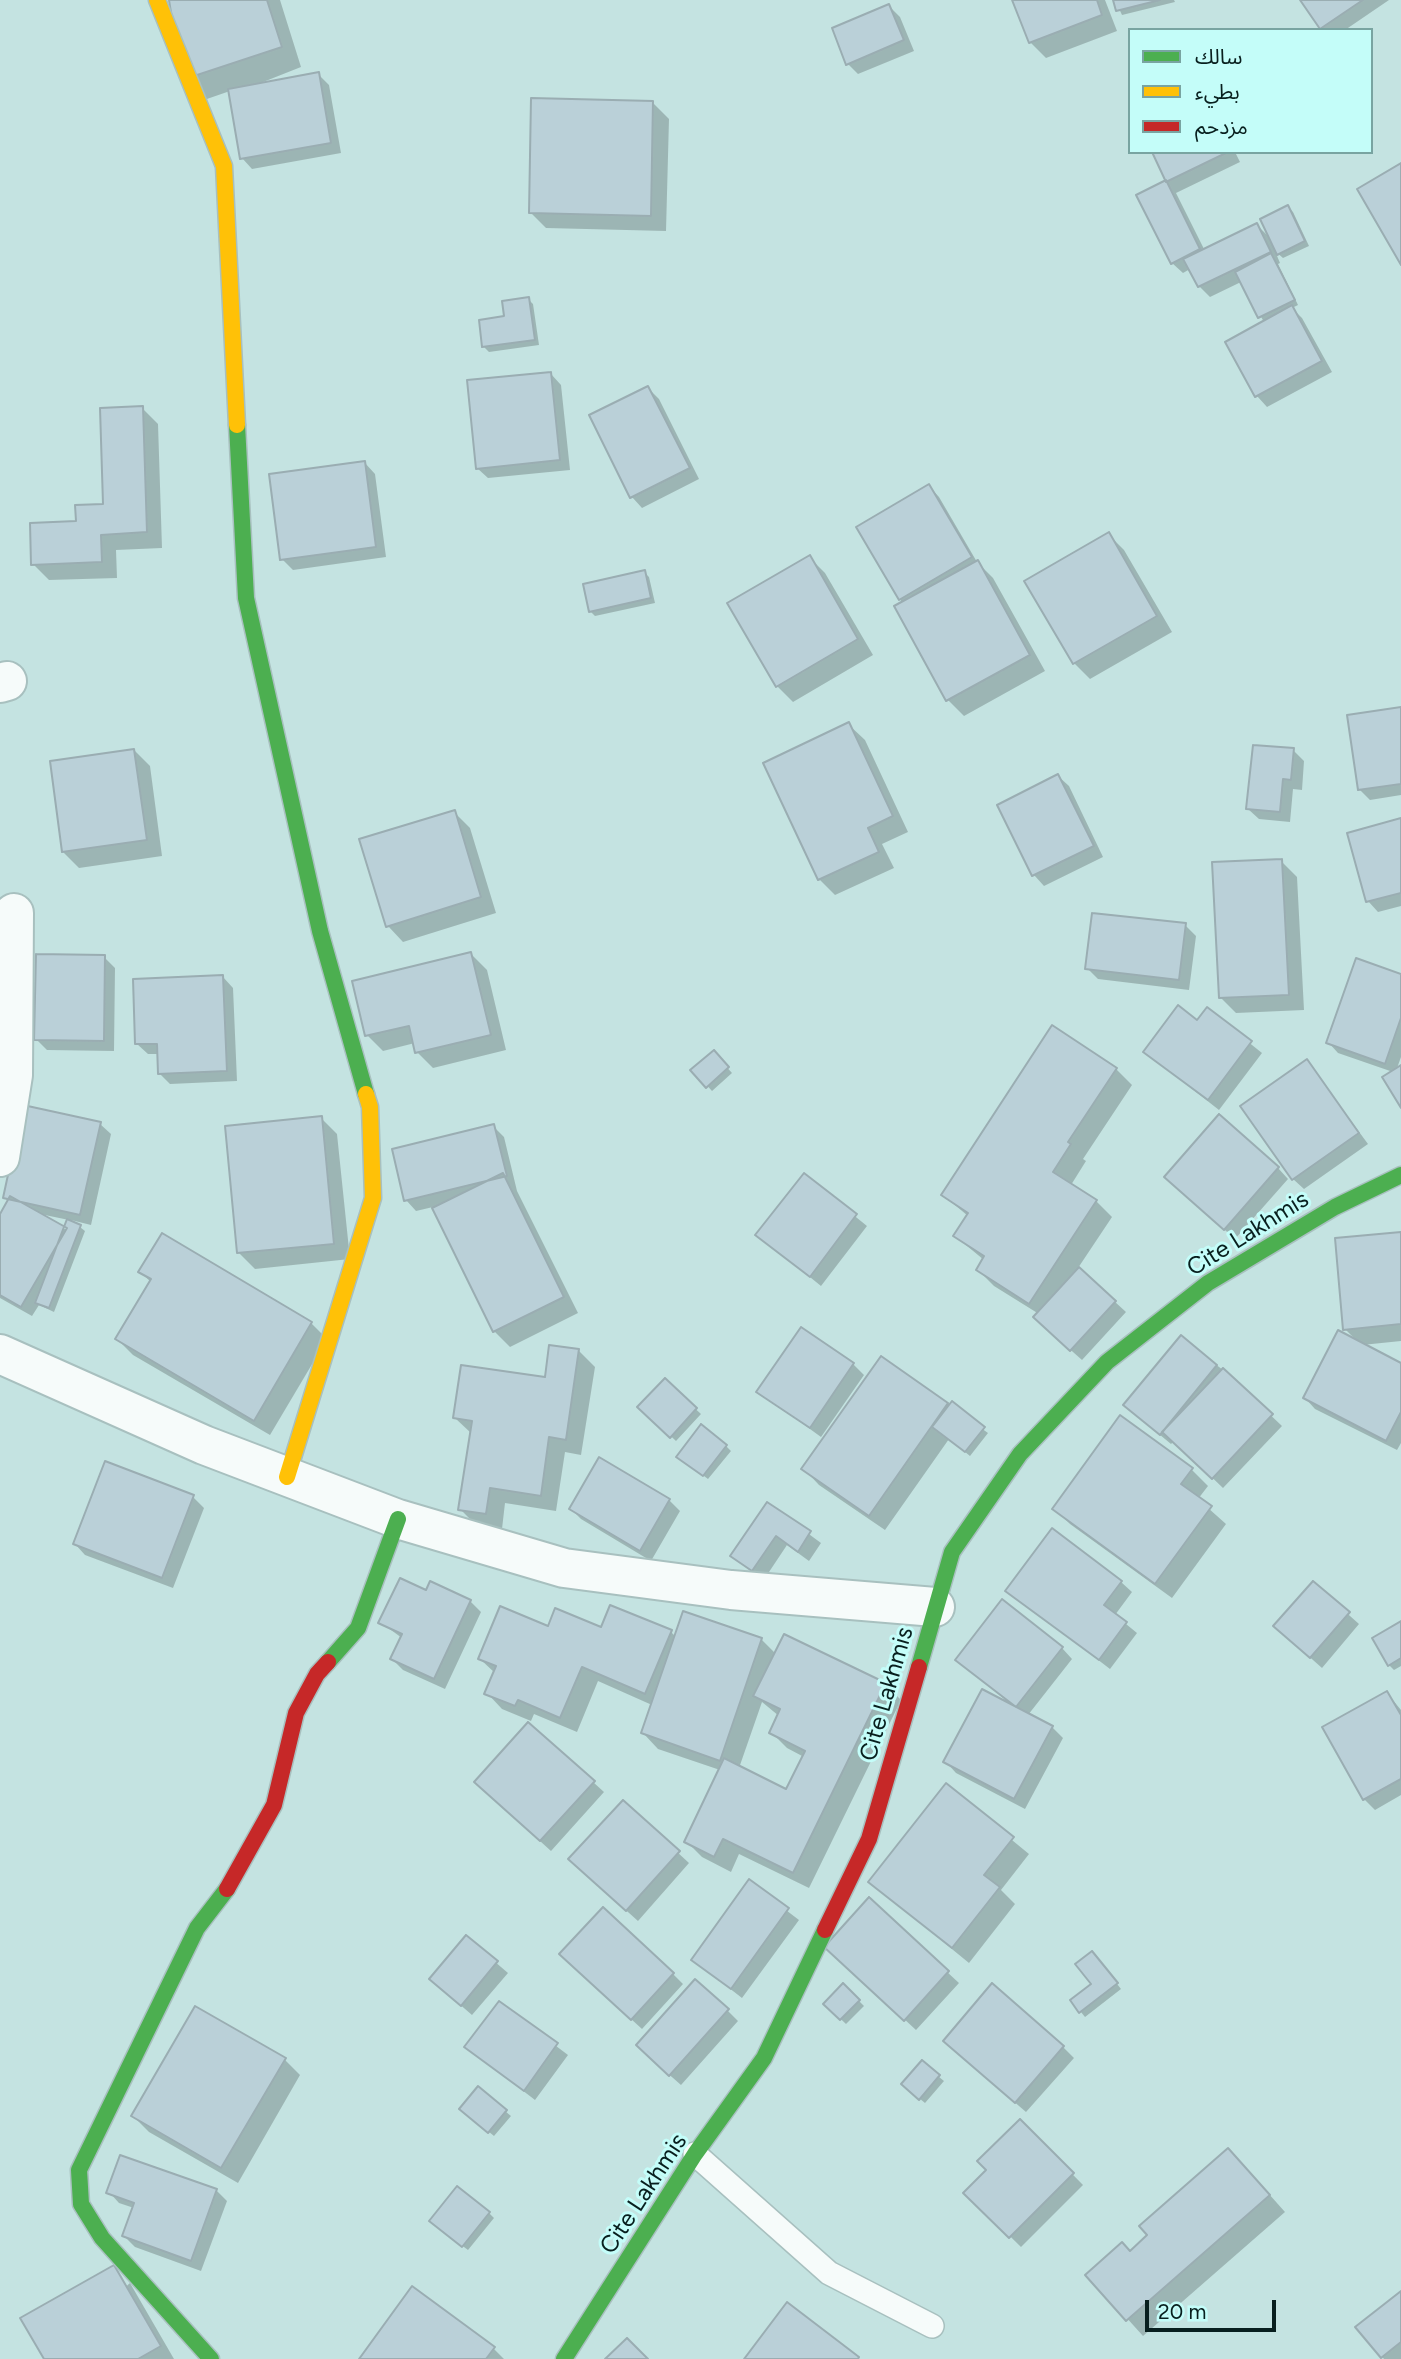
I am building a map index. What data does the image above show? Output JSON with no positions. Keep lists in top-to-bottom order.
{
  "streets": {
    "street": ["Cite Lakhmis"]
  },
  "legend": ["سالك", "بطيء", "مزدحم"],
  "scale_bar": "20 m"
}
